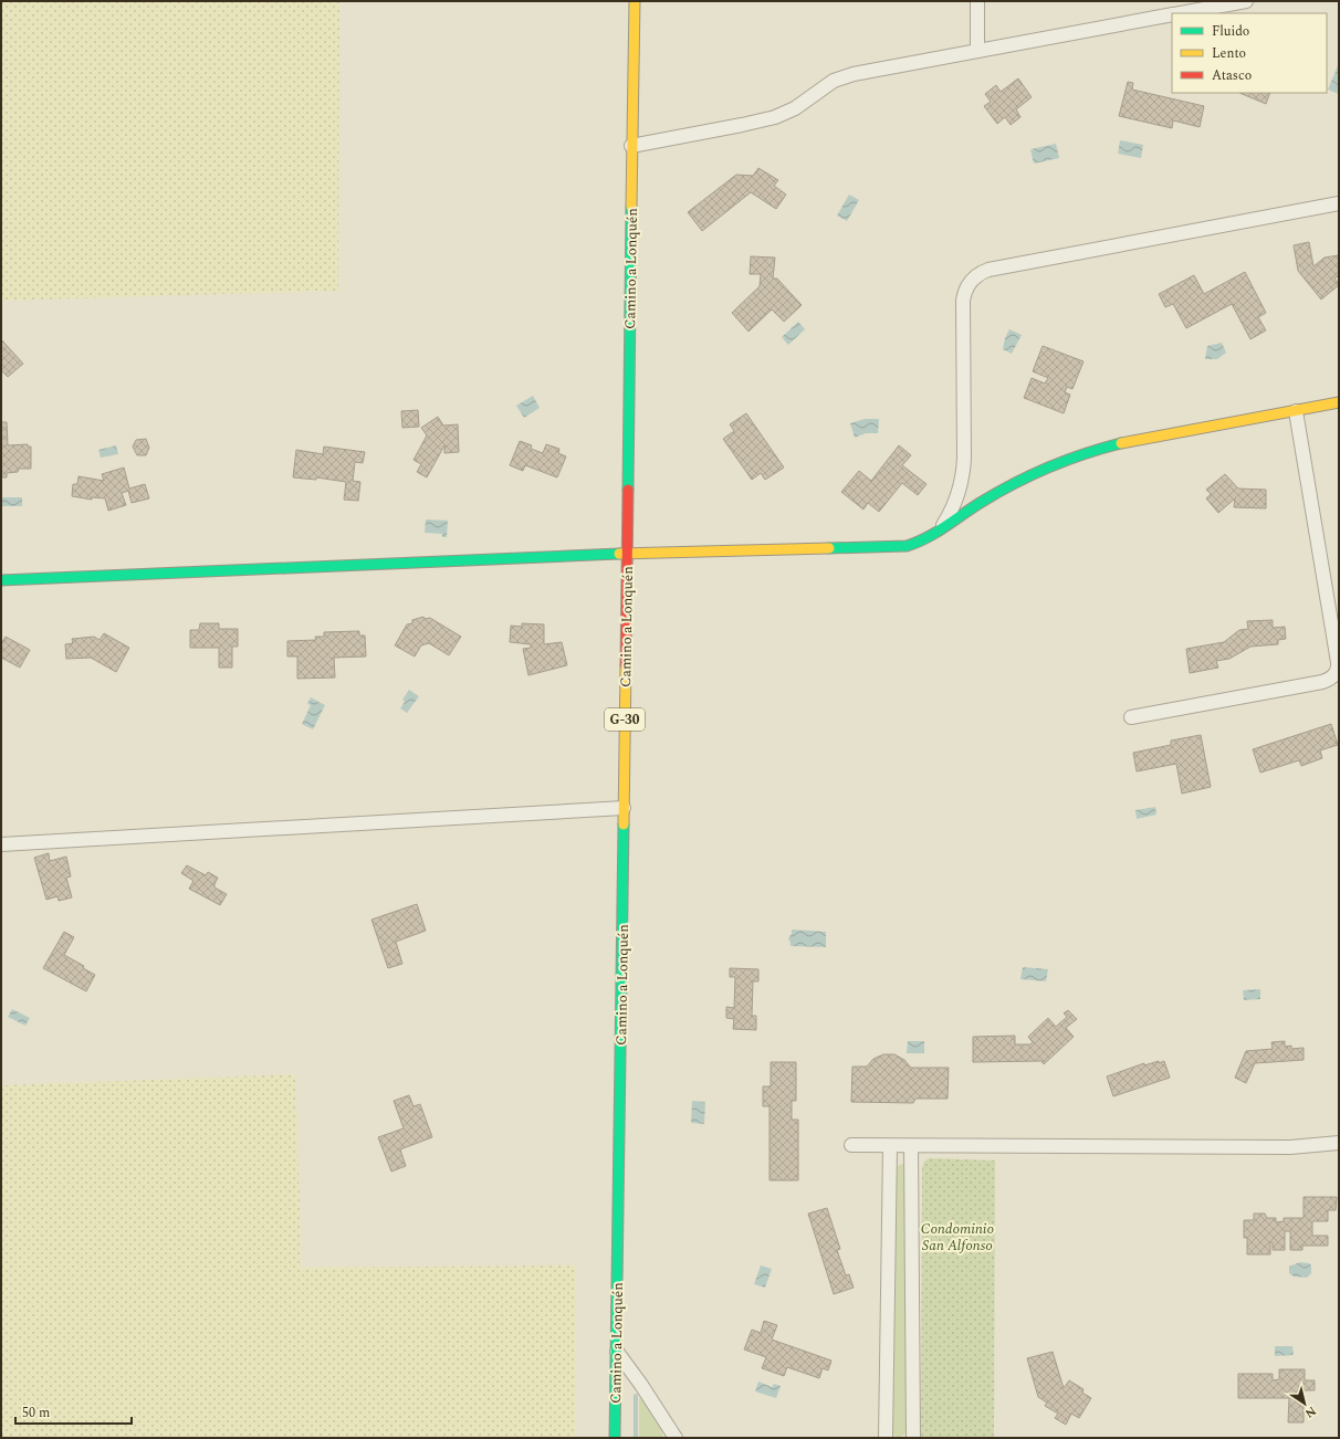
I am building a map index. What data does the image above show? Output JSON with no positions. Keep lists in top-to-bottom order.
{
  "streets": {
    "main road": ["Camino a Lonquén", "G-30"]
  },
  "parks": ["Condominio San Alfonso"],
  "legend": ["Fluido", "Lento", "Atasco"],
  "scale_bar": "50 m",
  "north": "bottom right"
}
